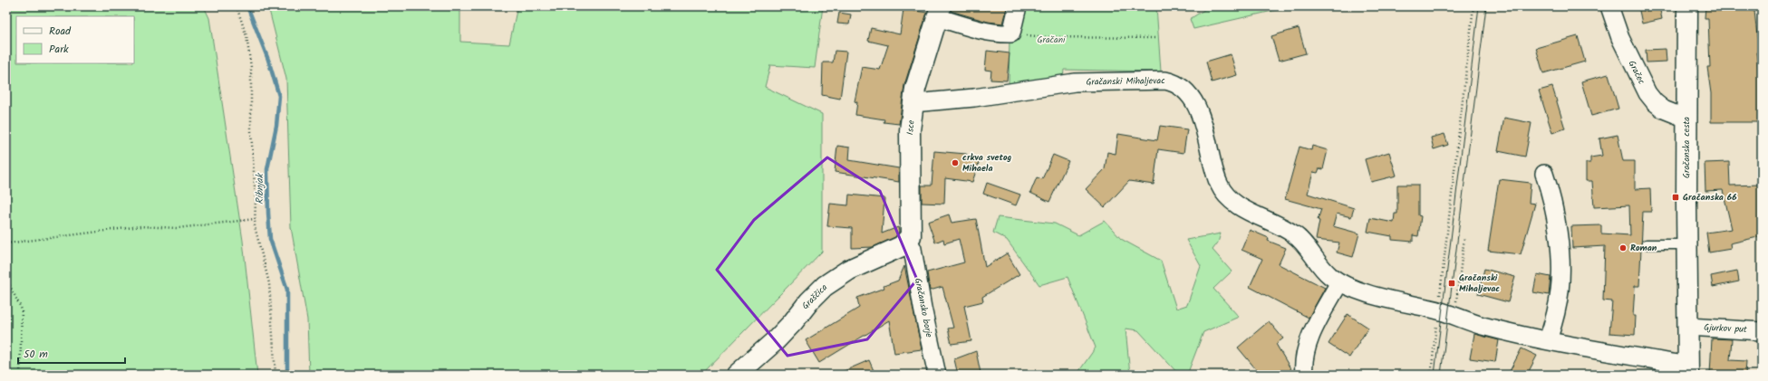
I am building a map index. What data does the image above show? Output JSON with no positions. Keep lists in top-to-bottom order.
{
  "streets": {
    "street": [
      "Gračec",
      "Gračanski Mihaljevac",
      "Isce",
      "Gračanska cesta",
      "Graščica",
      "Gračansko borje",
      "Gjurkov put"
    ]
  },
  "crossings": [
    ["Gračec", "Gračanska cesta"],
    ["Gračanski Mihaljevac", "Isce"],
    ["Gračanski Mihaljevac", "Gračanska cesta"],
    ["Isce", "Graščica"],
    ["Isce", "Gračansko borje"],
    ["Gračanska cesta", "Gjurkov put"],
    ["Graščica", "Gračansko borje"]
  ],
  "water": ["Ribnjak"],
  "parks": ["Gračani"],
  "places": {
    "other": ["crkva svetog Mihaela", "Roman"],
    "transit": ["Gračanska 66", "Gračanski Mihaljevac"]
  },
  "legend": ["Road", "Park"],
  "scale_bar": "50 m"
}
